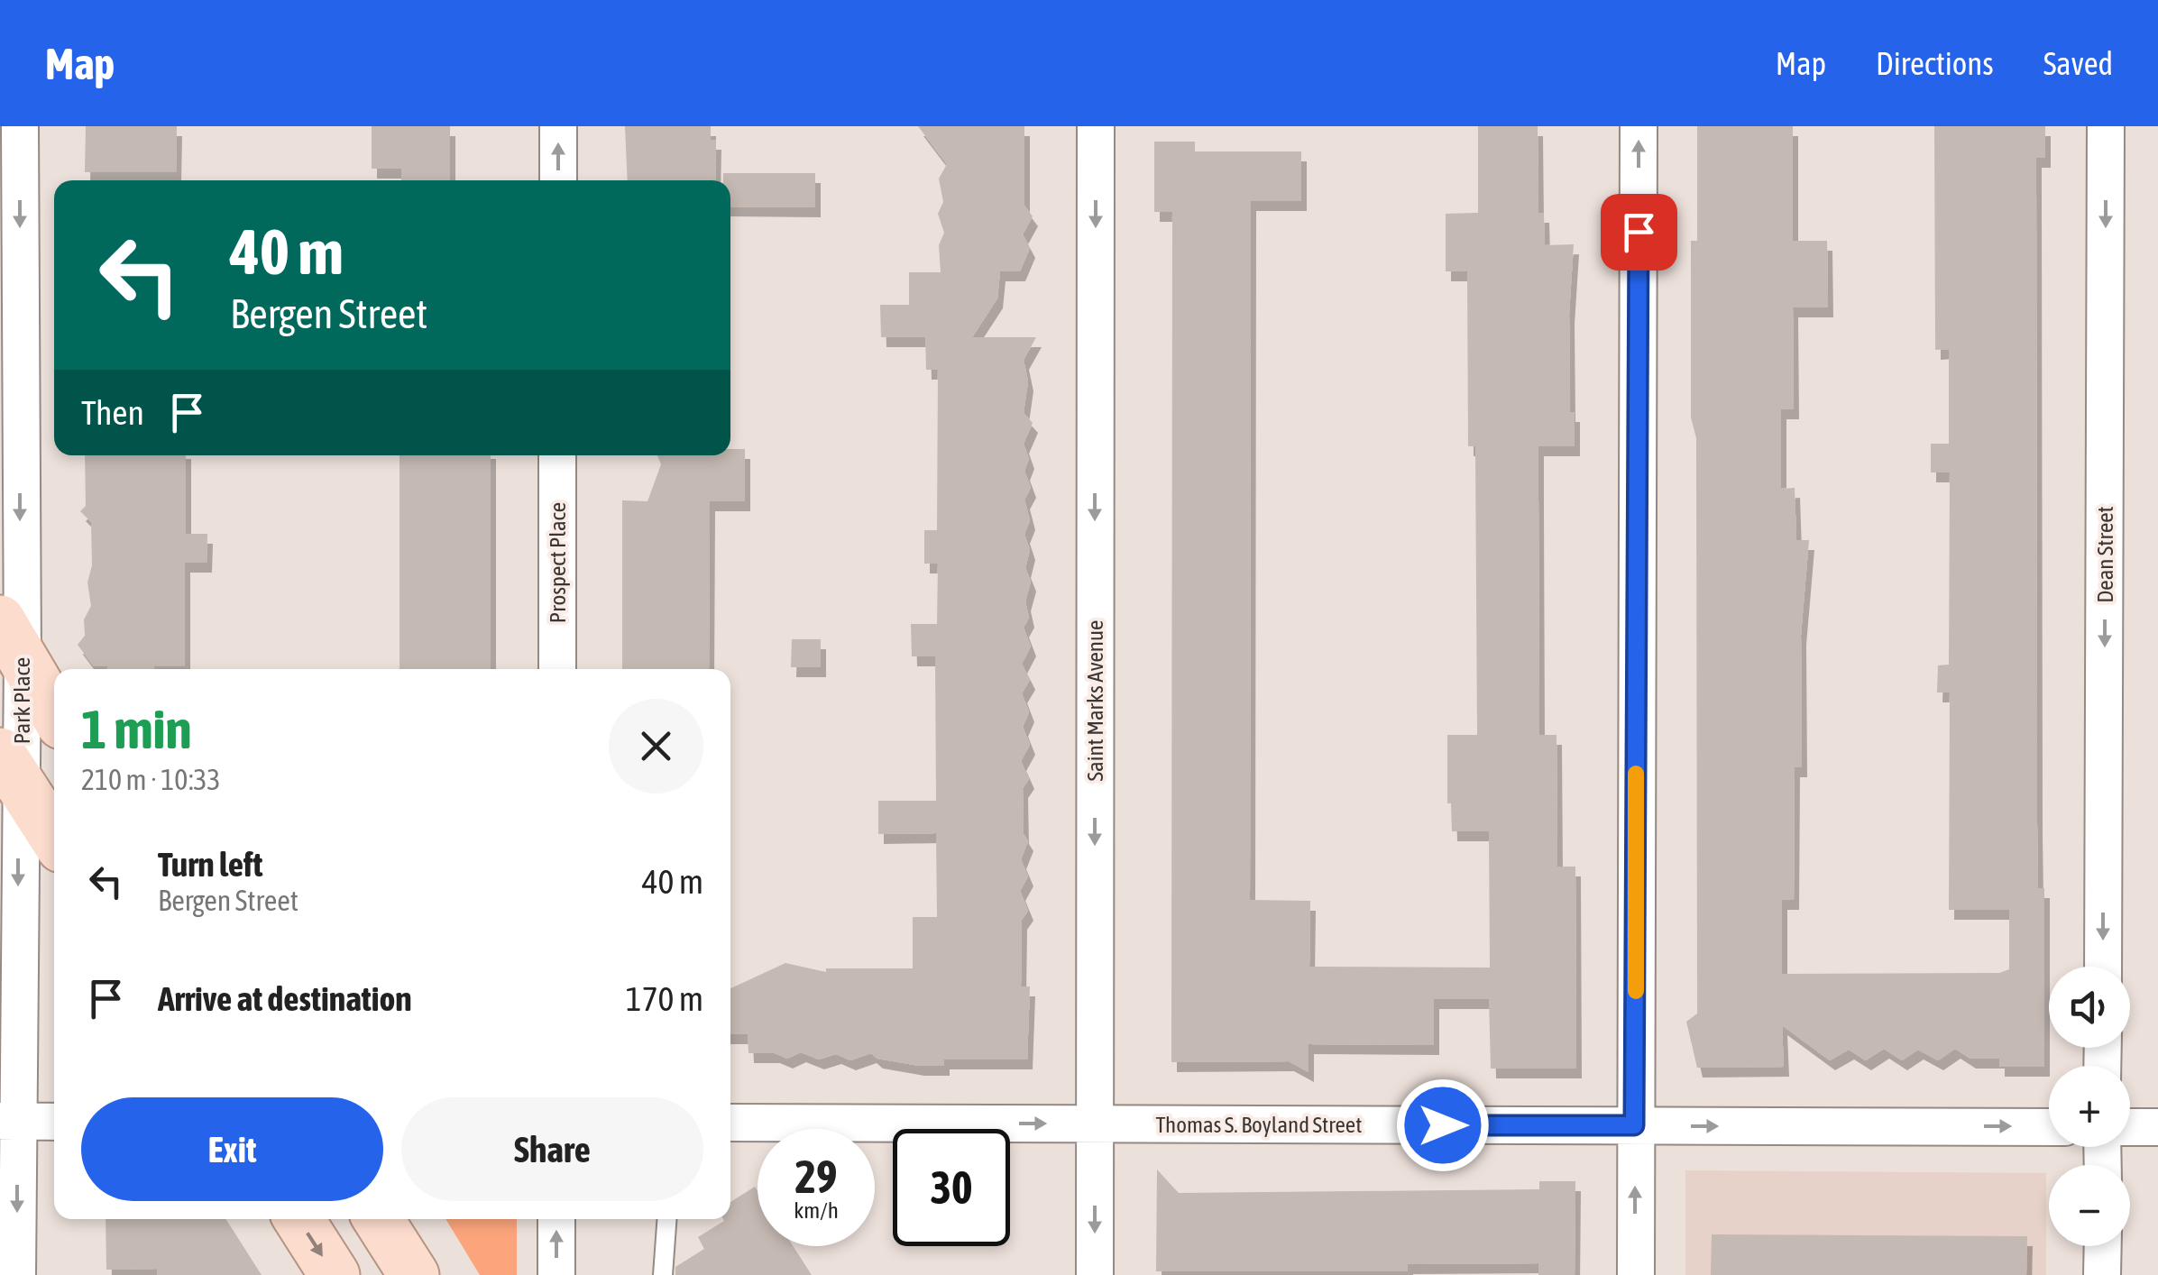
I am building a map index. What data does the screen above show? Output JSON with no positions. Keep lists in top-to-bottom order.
{
  "streets": {
    "street": [
      "Dean Street",
      "Prospect Place",
      "Park Place",
      "Saint Marks Avenue",
      "Thomas S. Boyland Street"
    ]
  },
  "crossings": [
    ["Saint Marks Avenue", "Thomas S. Boyland Street"]
  ],
  "one_way": [
    "Dean Street",
    "Park Place",
    "Saint Marks Avenue",
    "Thomas S. Boyland Street"
  ],
  "page": {
    "header": "Map",
    "nav": ["Map", "Directions", "Saved"],
    "turn": ["40 m", "Bergen Street"],
    "then": "Then",
    "heading": ["1 min", "210 m · 10:33"],
    "list": [
      {
        "name": "Turn left",
        "note": "Bergen Street",
        "value": "40 m"
      },
      {
        "name": "Arrive at destination",
        "value": "170 m"
      }
    ],
    "map_buttons": ["+", "−"],
    "buttons": ["Exit", "Share"],
    "speed": "29 km/h",
    "limit": "30"
  }
}
